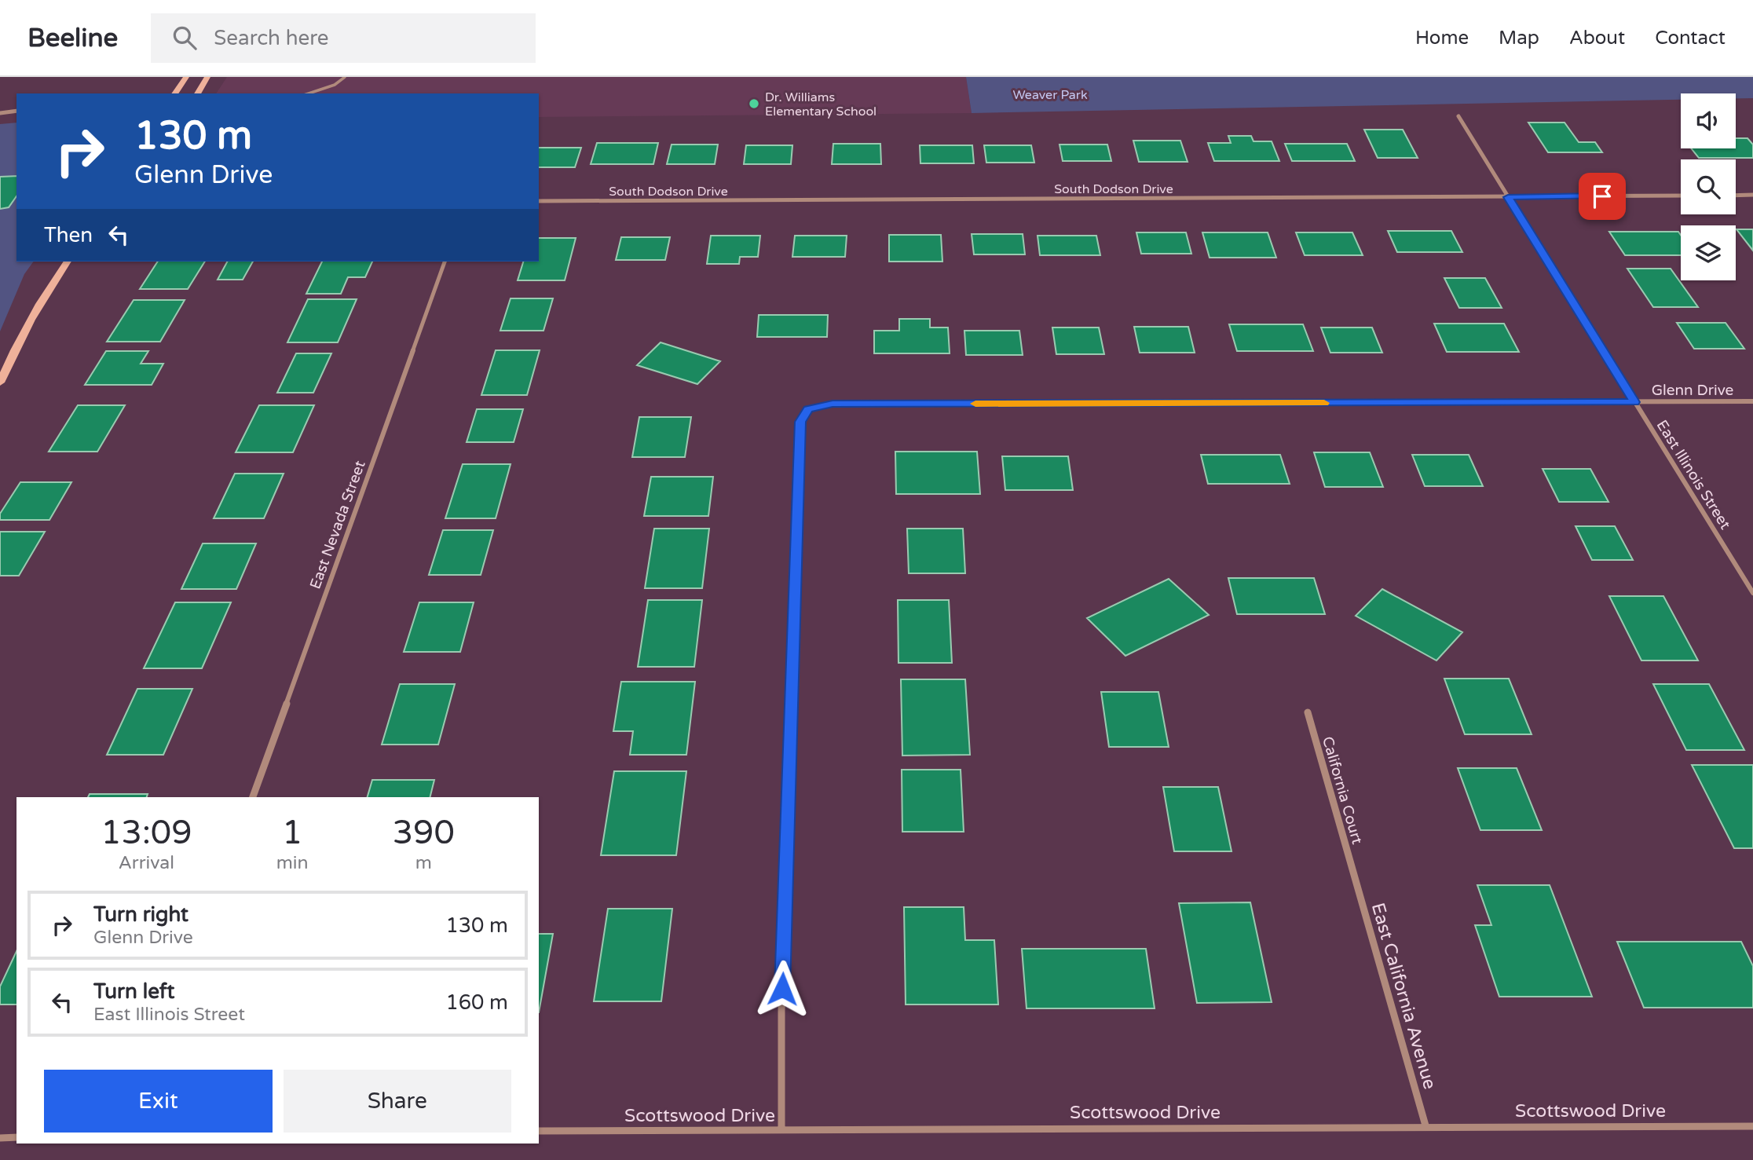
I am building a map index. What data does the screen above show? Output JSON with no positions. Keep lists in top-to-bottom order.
{
  "streets": {
    "street": [
      "South Dodson Drive",
      "Glenn Drive",
      "East Illinois Street",
      "East Nevada Street",
      "California Court",
      "East California Avenue",
      "Scottswood Drive"
    ]
  },
  "crossings": [
    ["South Dodson Drive", "East Illinois Street"],
    ["Glenn Drive", "East Illinois Street"],
    ["Glenn Drive", "Scottswood Drive"],
    ["California Court", "East California Avenue"],
    ["East California Avenue", "Scottswood Drive"]
  ],
  "parks": ["Weaver Park"],
  "places": ["Dr. Williams Elementary School"],
  "page": {
    "header": "Beeline",
    "search": "Search here",
    "nav": [
      "Home",
      "Map",
      "About",
      "Contact"
    ],
    "turn": ["130 m", "Glenn Drive"],
    "then": "Then",
    "eta": [
      "13:09",
      "Arrival",
      "1",
      "min",
      "390",
      "m"
    ],
    "list": [
      {
        "name": "Turn right",
        "note": "Glenn Drive",
        "value": "130 m"
      },
      {
        "name": "Turn left",
        "note": "East Illinois Street",
        "value": "160 m"
      }
    ],
    "buttons": ["Exit", "Share"]
  }
}
